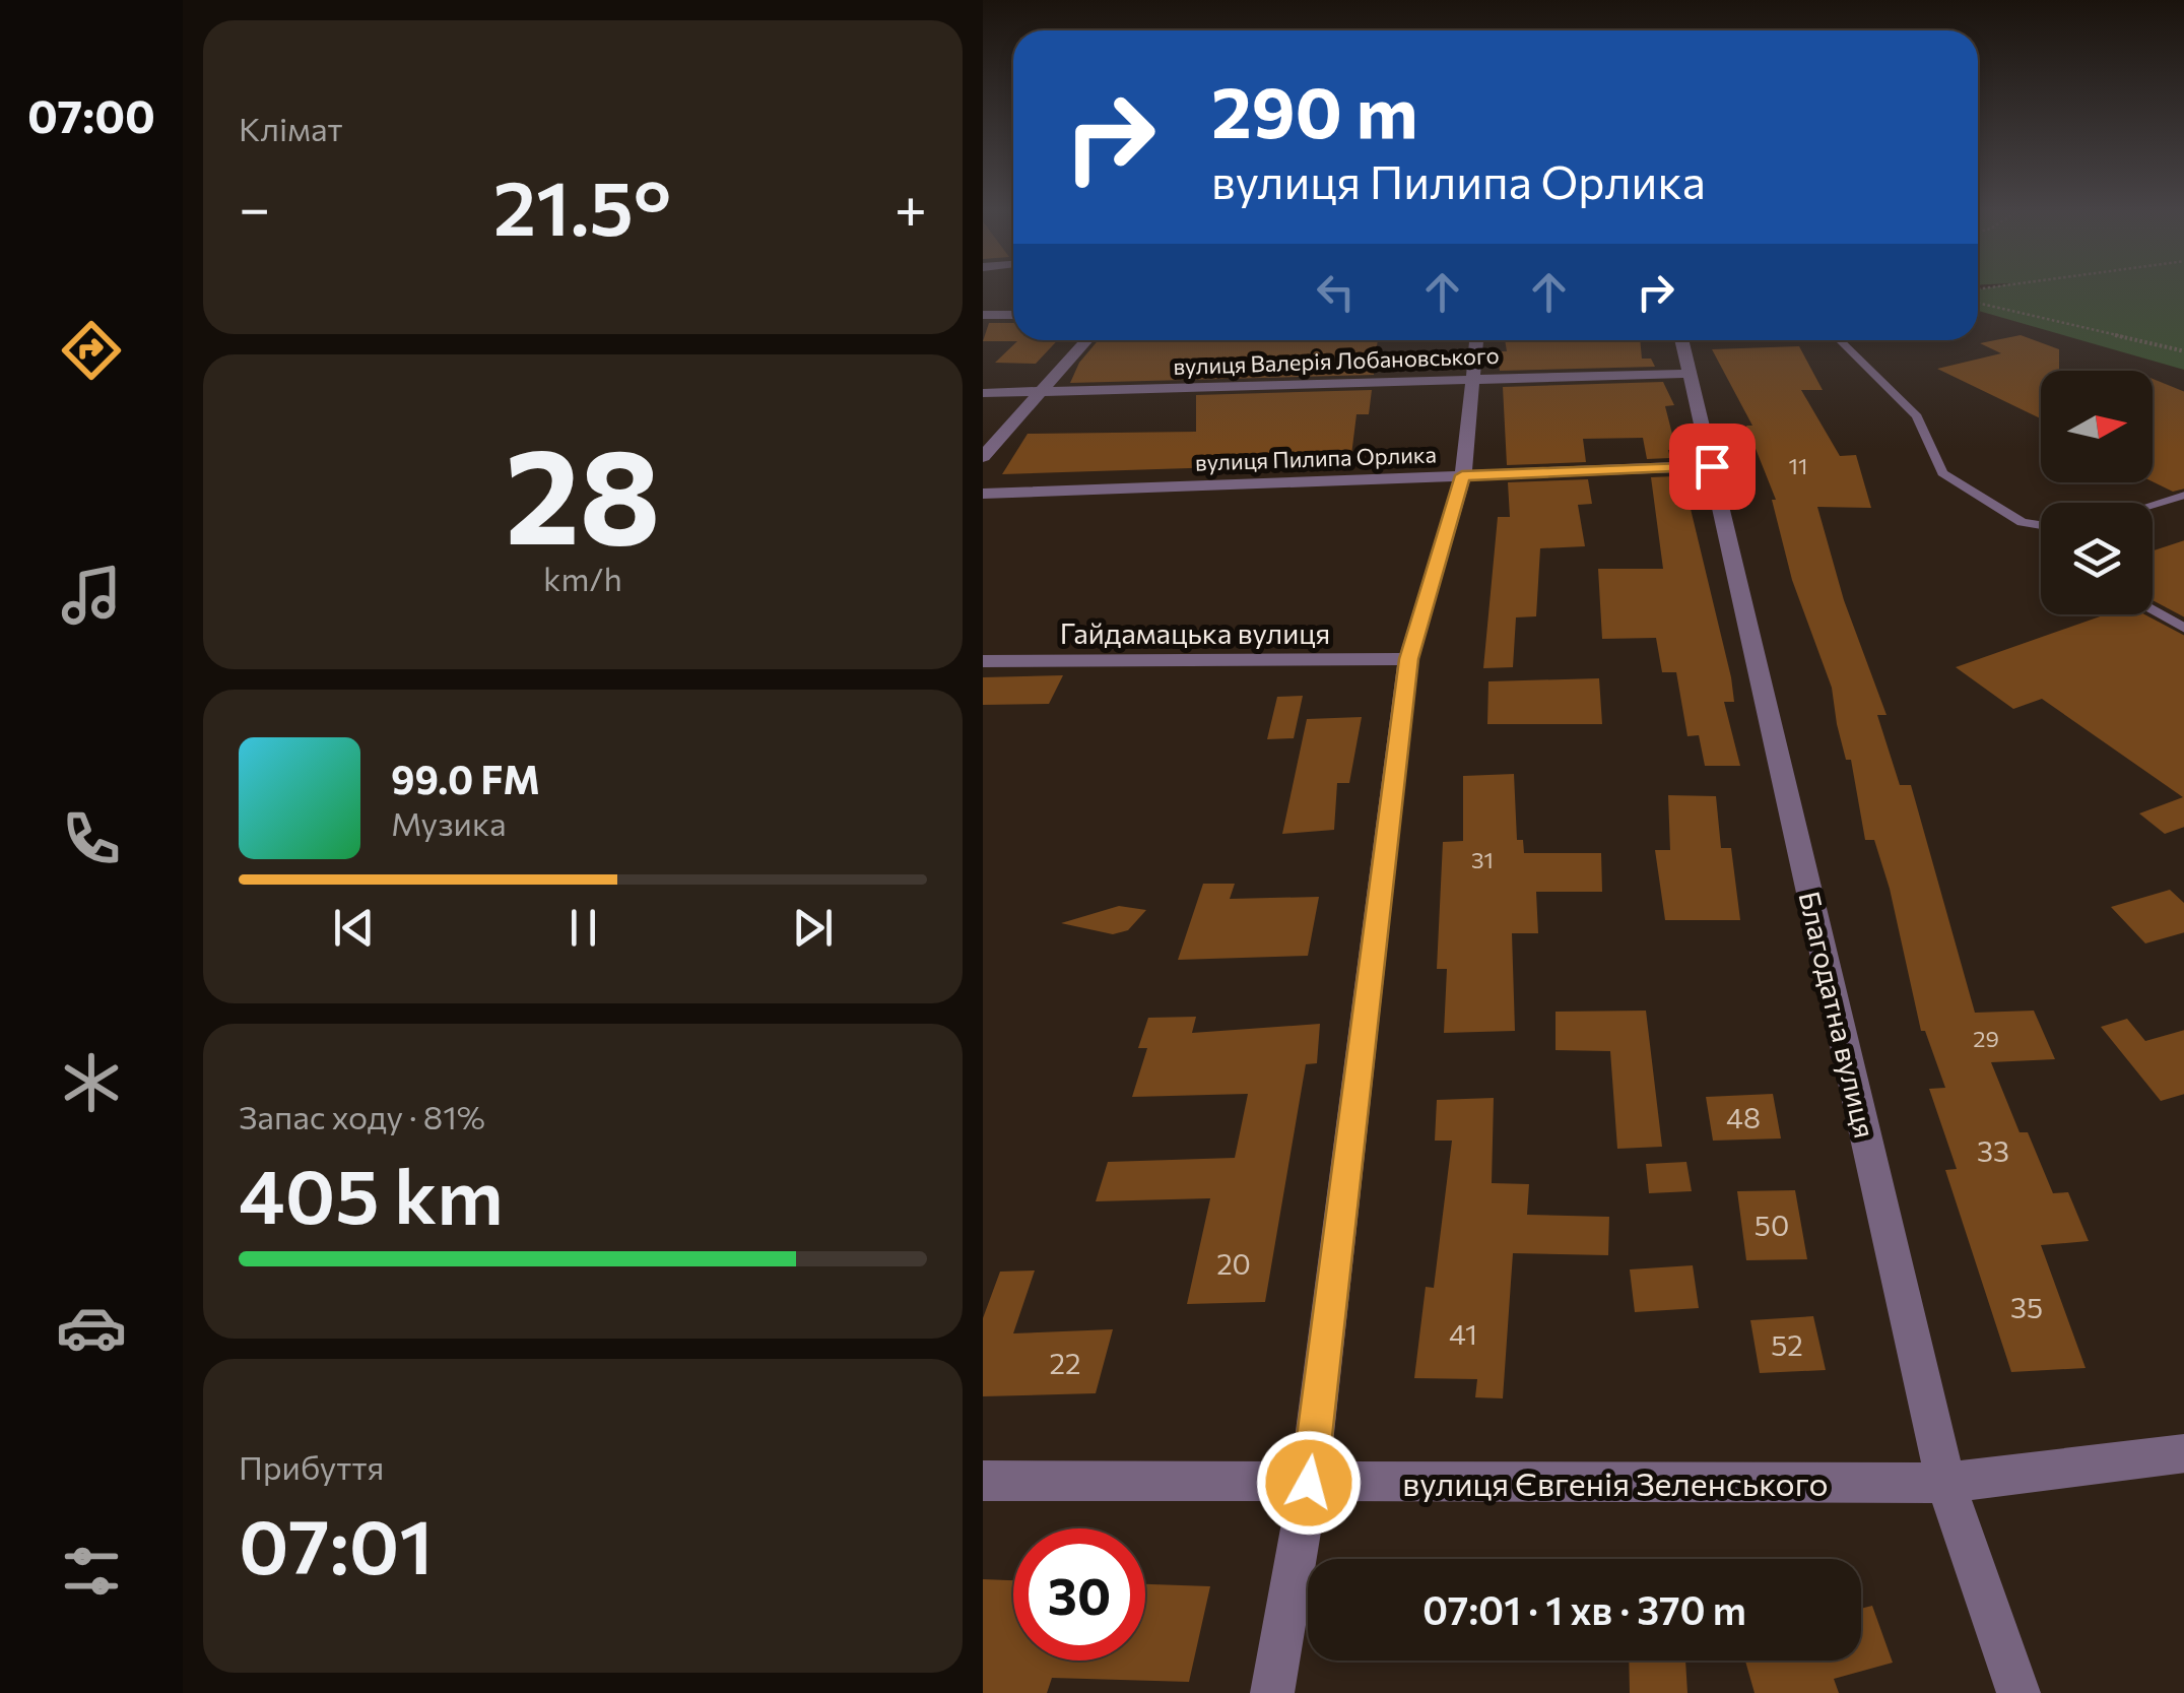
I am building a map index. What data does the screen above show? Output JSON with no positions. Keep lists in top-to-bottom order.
{
  "streets": {
    "street": [
      "вулиця Валерія Лобановського",
      "вулиця Пилипа Орлика",
      "Гайдамацька вулиця",
      "Благодатна вулиця",
      "вулиця Євгенія Зеленського"
    ]
  },
  "crossings": [
    ["вулиця Валерія Лобановського", "Благодатна вулиця"],
    ["вулиця Пилипа Орлика", "Благодатна вулиця"],
    ["Благодатна вулиця", "вулиця Євгенія Зеленського"]
  ],
  "house_numbers": [
    "11",
    "31",
    "29",
    "48",
    "33",
    "50",
    "20",
    "35",
    "41",
    "52",
    "22"
  ],
  "north": "right",
  "page": {
    "tabs": "07:00",
    "tile": [
      "Клімат",
      ["28", "km/h"],
      ["Запас ходу · 81%", "405 km"],
      ["Прибуття", "07:01"]
    ],
    "turn": ["290 m", "вулиця Пилипа Орлика"],
    "heat": ["−", "21.5°", "+"],
    "song": ["99.0 FM", "Музика"],
    "limit": "30",
    "trip": "07:01 · 1 хв · 370 m"
  }
}
